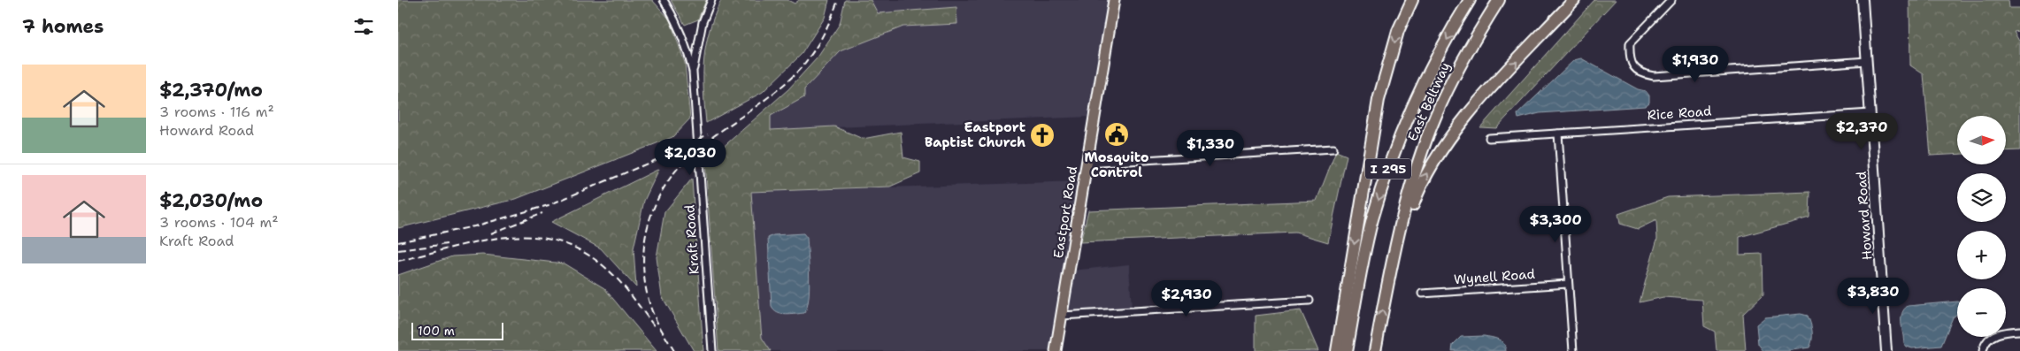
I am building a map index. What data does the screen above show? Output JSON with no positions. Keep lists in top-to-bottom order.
{
  "streets": {
    "highway": ["East Beltway", "I 295"],
    "main road": ["Eastport Road"],
    "street": [
      "Rice Road",
      "Howard Road",
      "Kraft Road",
      "Wynell Road"
    ]
  },
  "crossings": [
    ["Rice Road", "Howard Road"]
  ],
  "places": {
    "public building": ["Mosquito Control"],
    "church": ["Eastport Baptist Church"]
  },
  "scale_bar": "100 m",
  "north": "right",
  "page": {
    "heading": "7 homes",
    "price": [
      "$1,930",
      "$2,370",
      "$1,330",
      "$2,030",
      "$3,300",
      "$3,830",
      "$2,930"
    ],
    "list": [
      {
        "name": "$2,370/mo",
        "note": "3 rooms · 116 m² · Howard Road"
      },
      {
        "name": "$2,030/mo",
        "note": "3 rooms · 104 m² · Kraft Road"
      }
    ],
    "map_buttons": ["+", "−"],
    "scale": "100 m"
  }
}
